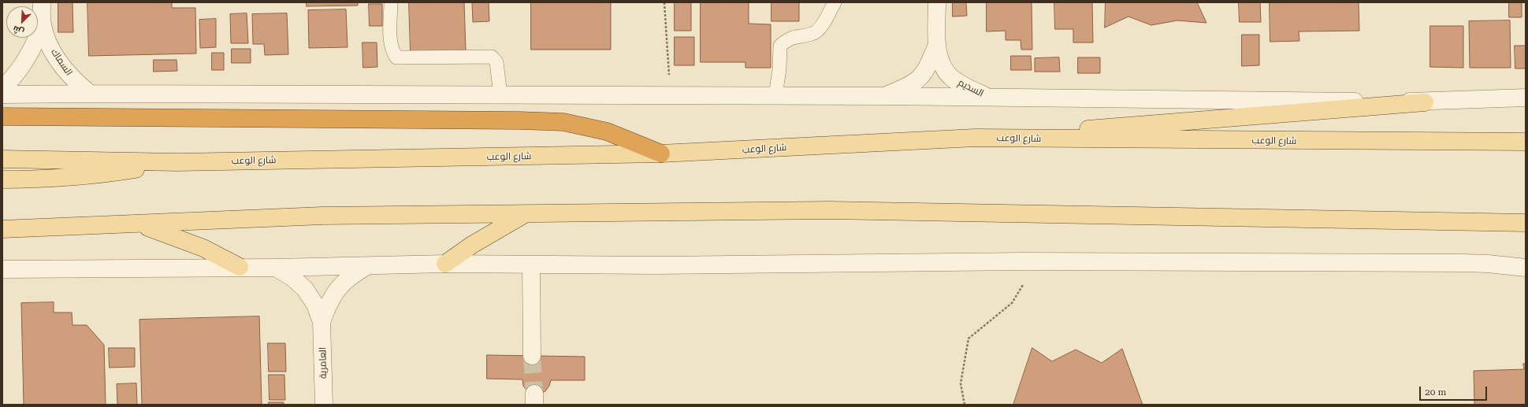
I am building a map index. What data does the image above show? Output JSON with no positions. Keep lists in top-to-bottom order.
{
  "streets": {
    "main road": ["شارع الوعب"],
    "street": ["السماك", "السديم", "العامرية"]
  },
  "scale_bar": "20 m",
  "north": "bottom left"
}
